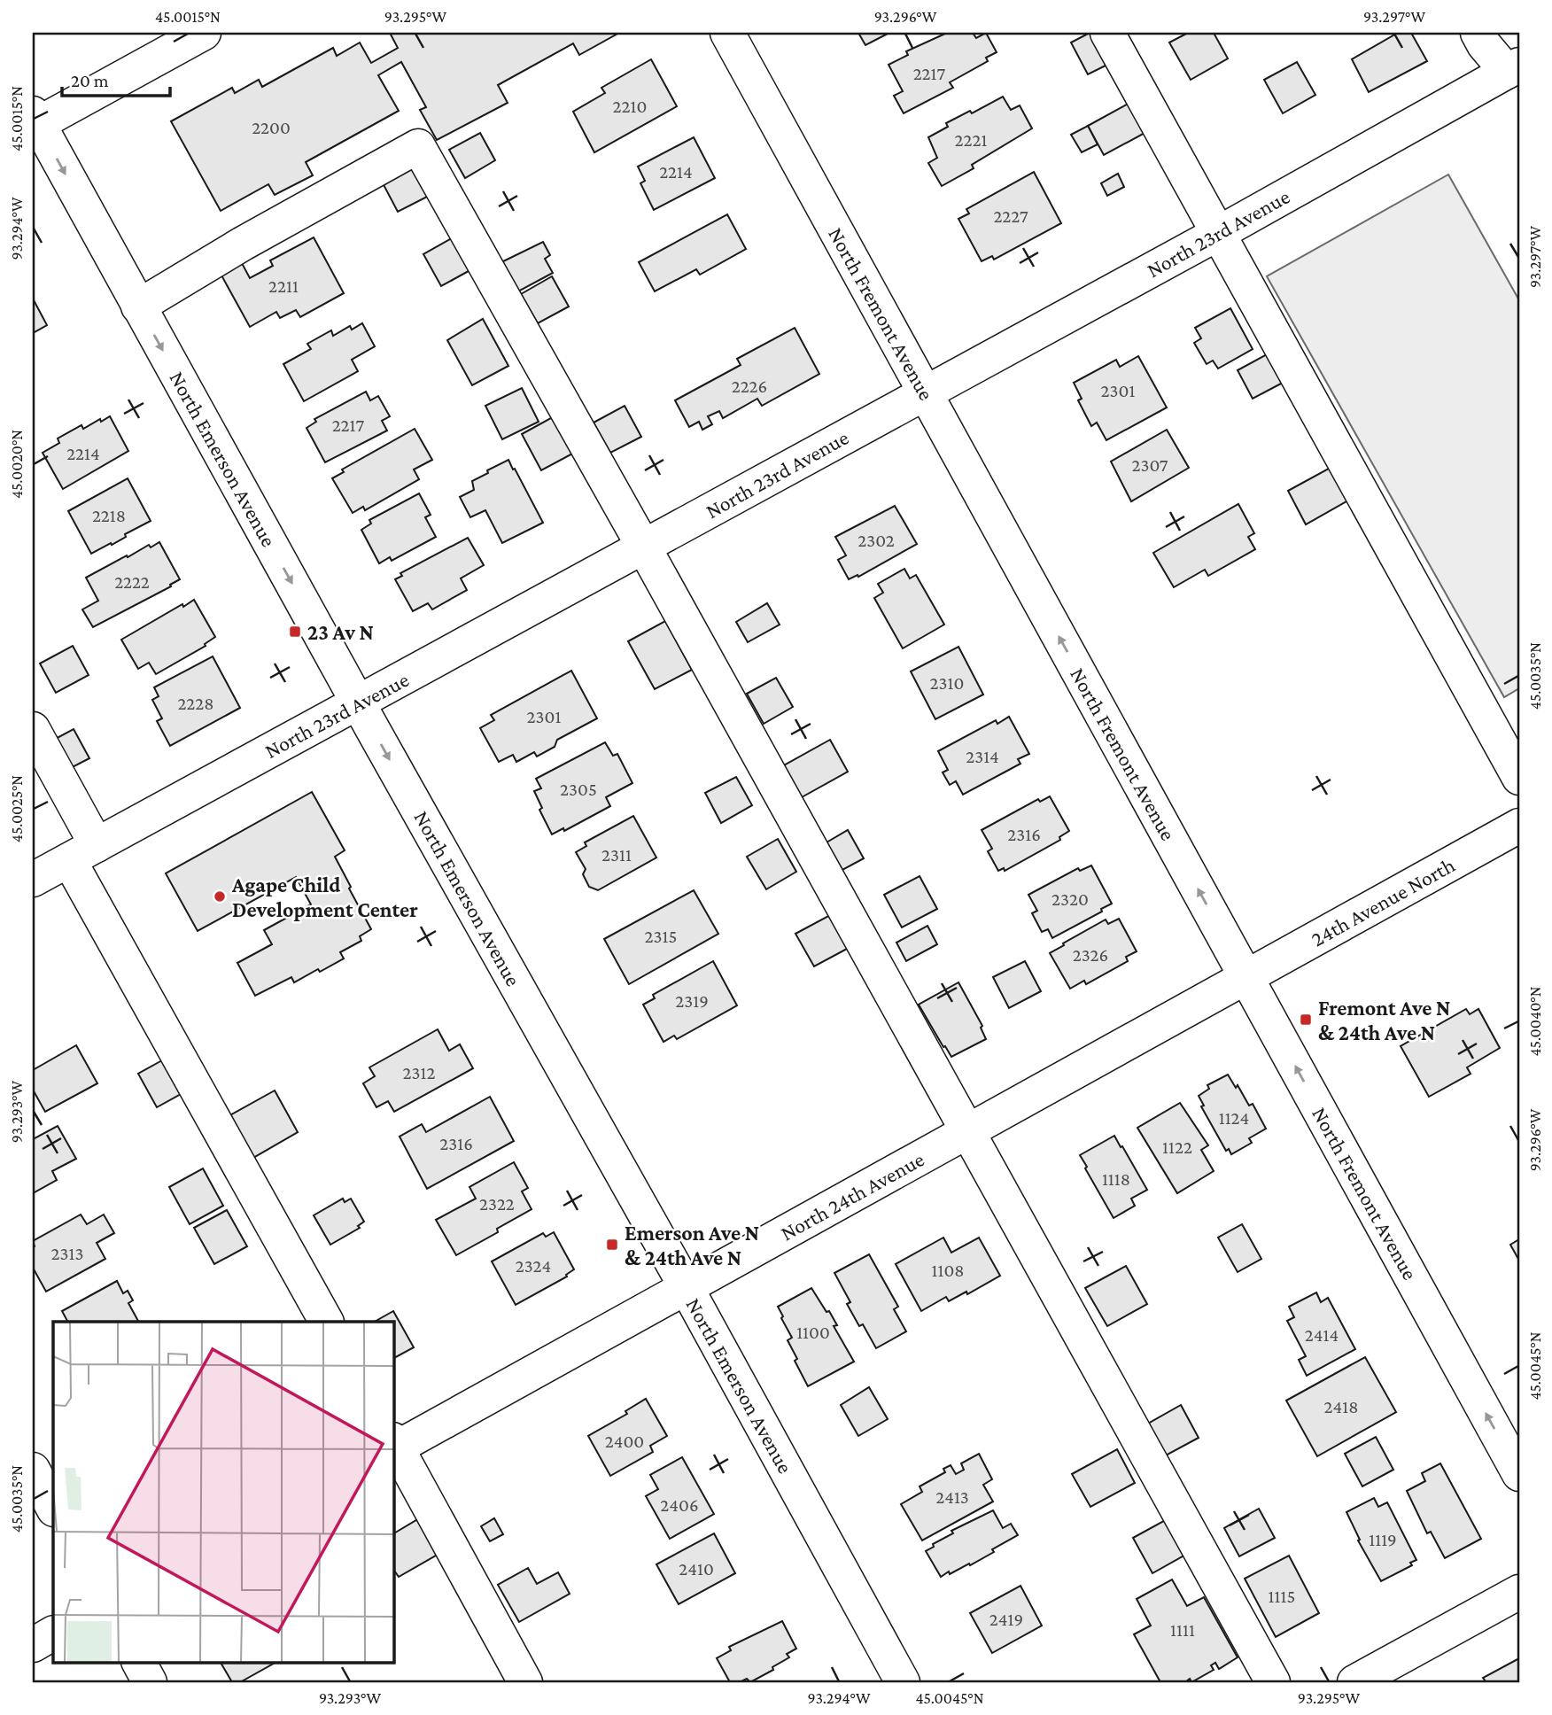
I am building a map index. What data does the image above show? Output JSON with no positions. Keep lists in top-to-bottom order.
{
  "streets": {
    "street": [
      "North 23rd Avenue",
      "North Fremont Avenue",
      "North Emerson Avenue",
      "24th Avenue North",
      "North 24th Avenue"
    ]
  },
  "crossings": [
    ["North 23rd Avenue", "North Fremont Avenue"],
    ["North 23rd Avenue", "North Emerson Avenue"],
    ["North Fremont Avenue", "24th Avenue North"],
    ["North Fremont Avenue", "North 24th Avenue"],
    ["North Emerson Avenue", "North 24th Avenue"],
    ["24th Avenue North", "North 24th Avenue"]
  ],
  "one_way": ["North Fremont Avenue", "North Emerson Avenue"],
  "places": {
    "transit": ["23 Av N", "Fremont Ave N & 24th Ave N", "Emerson Ave N & 24th Ave N"],
    "other": ["Agape Child Development Center"]
  },
  "house_numbers": [
    "2217",
    "2210",
    "2200",
    "2221",
    "2214",
    "2227",
    "2211",
    "2226",
    "2301",
    "2217",
    "2214",
    "2307",
    "2218",
    "2302",
    "2222",
    "2310",
    "2228",
    "2301",
    "2314",
    "2305",
    "2316",
    "2311",
    "2320",
    "2315",
    "2326",
    "2319",
    "2312",
    "1124",
    "2316",
    "1122",
    "1118",
    "2322",
    "2313",
    "2324",
    "1108",
    "1100",
    "2414",
    "2418",
    "2400",
    "2413",
    "2406",
    "1119",
    "2410",
    "1115",
    "2419",
    "1111"
  ],
  "scale_bar": "20 m",
  "coordinates": [
    "45.0015°N",
    "93.295°W",
    "93.296°W",
    "93.297°W",
    "93.294°W",
    "45.0020°N",
    "45.0035°N",
    "45.0025°N",
    "45.0040°N",
    "93.293°W",
    "45.0045°N"
  ]
}
